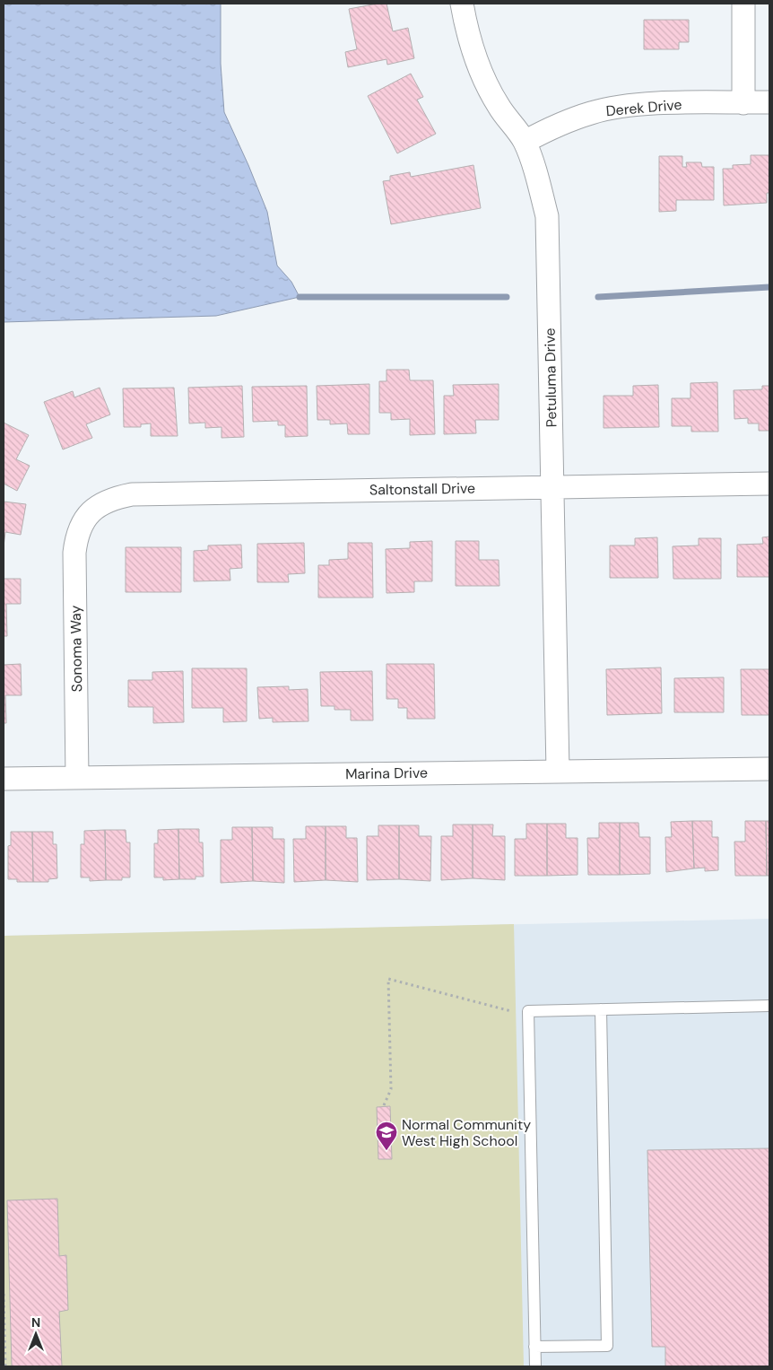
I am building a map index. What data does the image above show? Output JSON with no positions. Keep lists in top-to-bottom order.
{
  "streets": {
    "street": [
      "Derek Drive",
      "Petuluma Drive",
      "Saltonstall Drive",
      "Sonoma Way",
      "Marina Drive"
    ]
  },
  "crossings": [
    ["Derek Drive", "Petuluma Drive"],
    ["Petuluma Drive", "Saltonstall Drive"],
    ["Petuluma Drive", "Marina Drive"],
    ["Saltonstall Drive", "Sonoma Way"],
    ["Sonoma Way", "Marina Drive"]
  ],
  "places": {
    "school or university": ["Normal Community West High School"]
  },
  "north": "top"
}
